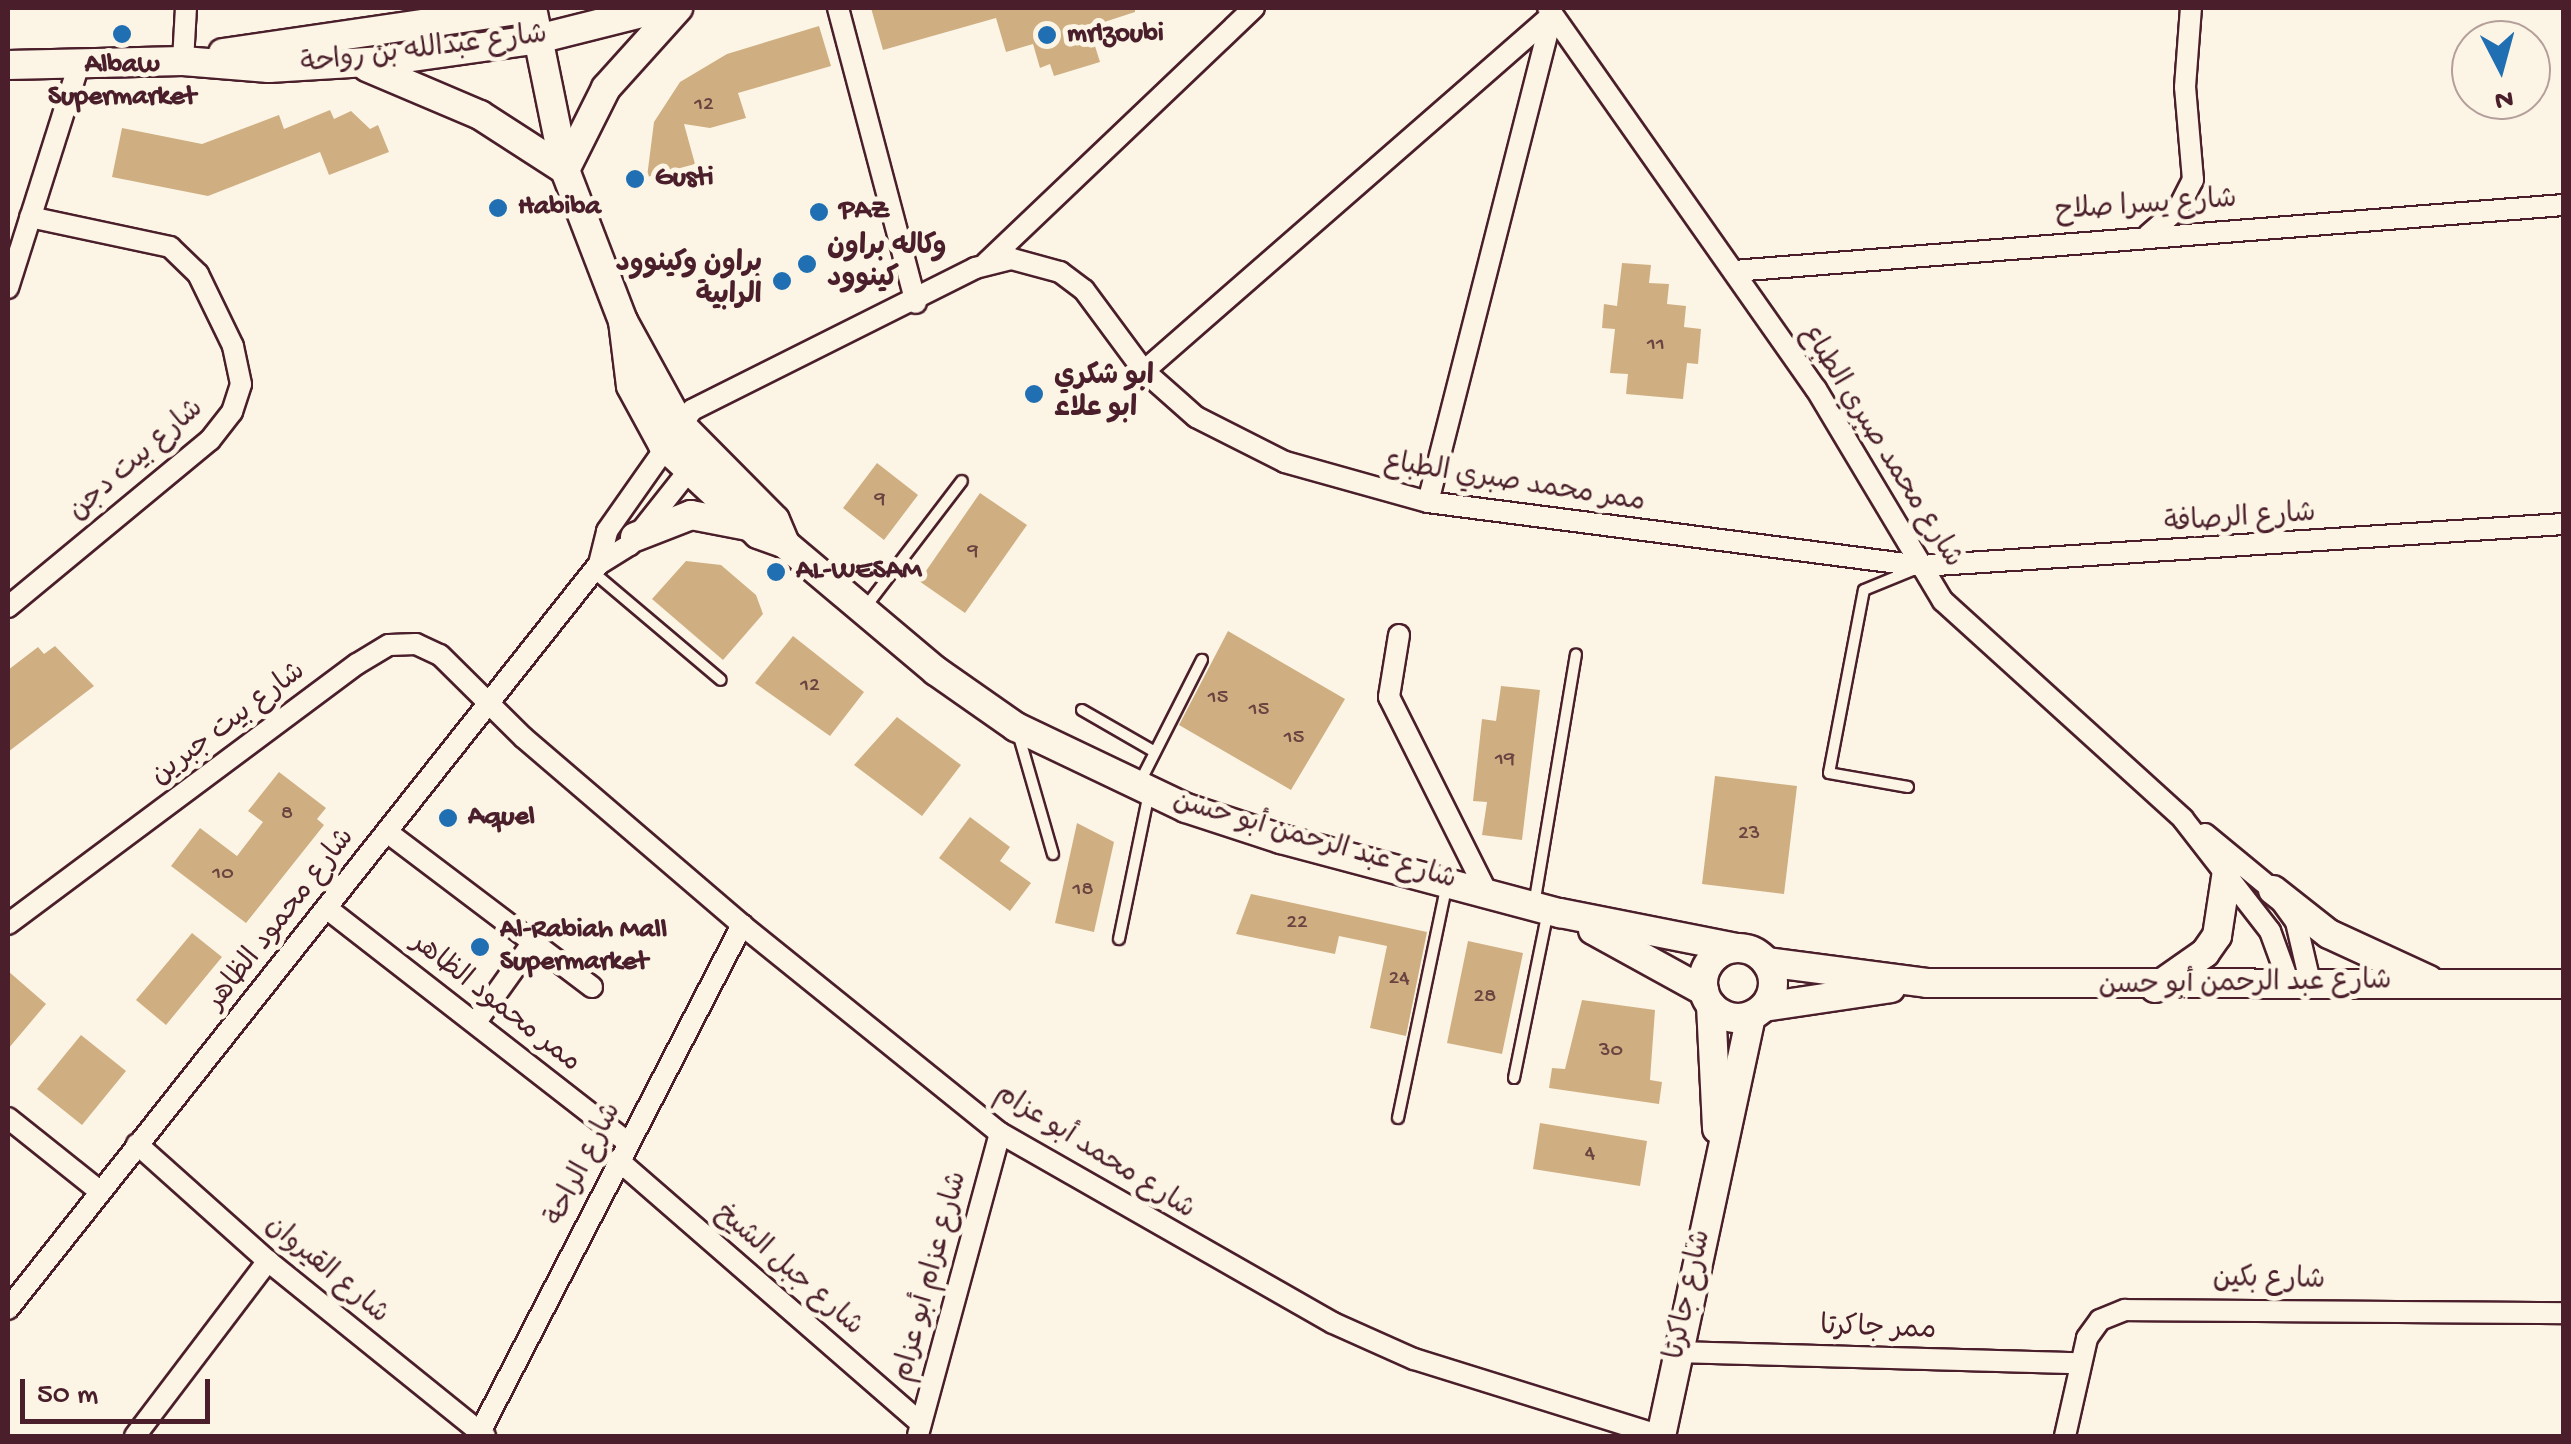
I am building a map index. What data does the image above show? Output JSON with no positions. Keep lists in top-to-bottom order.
{
  "streets": {
    "street": [
      "شارع عبدالله بن رواحة",
      "شارع يسرا صلاح",
      "شارع محمد صبري الطباع",
      "شارع بيت دجن",
      "ممر محمد صبري الطباع",
      "شارع الرصافة",
      "شارع بيت جبرين",
      "شارع عبد الرحمن أبو حسن",
      "شارع محمود الظاهر",
      "ممر محمود الظاهر",
      "شارع محمد أبو عزام",
      "شارع الراحة",
      "شارع القيروان",
      "شارع جبل الشيخ",
      "شارع عزام أبو عزام",
      "شارع بكين",
      "شارع جاكرتا",
      "ممر جاكرتا"
    ]
  },
  "crossings": [
    ["شارع عبدالله بن رواحة", "شارع عبد الرحمن أبو حسن"],
    ["شارع يسرا صلاح", "شارع محمد صبري الطباع"],
    ["شارع محمد صبري الطباع", "ممر محمد صبري الطباع"],
    ["شارع محمد صبري الطباع", "شارع الرصافة"],
    ["شارع محمد صبري الطباع", "شارع عبد الرحمن أبو حسن"],
    ["ممر محمد صبري الطباع", "شارع الرصافة"],
    ["شارع بيت جبرين", "شارع محمود الظاهر"],
    ["شارع بيت جبرين", "شارع محمد أبو عزام"],
    ["شارع عبد الرحمن أبو حسن", "شارع محمود الظاهر"],
    ["شارع عبد الرحمن أبو حسن", "شارع جاكرتا"],
    ["شارع محمود الظاهر", "ممر محمود الظاهر"],
    ["شارع محمود الظاهر", "شارع محمد أبو عزام"],
    ["شارع محمود الظاهر", "شارع القيروان"],
    ["ممر محمود الظاهر", "شارع الراحة"],
    ["ممر محمود الظاهر", "شارع جبل الشيخ"],
    ["شارع محمد أبو عزام", "شارع الراحة"],
    ["شارع محمد أبو عزام", "شارع عزام أبو عزام"],
    ["شارع محمد أبو عزام", "شارع جاكرتا"],
    ["شارع الراحة", "شارع القيروان"],
    ["شارع الراحة", "شارع جبل الشيخ"],
    ["شارع جبل الشيخ", "شارع عزام أبو عزام"],
    ["شارع بكين", "ممر جاكرتا"],
    ["شارع جاكرتا", "ممر جاكرتا"]
  ],
  "places": [
    "Albaw Supermarket",
    "mrlzoubi",
    "Gusti",
    "Habiba",
    "PAZ",
    "وكاله براون كينوود",
    "براون وكينوود الرابية",
    "ابو شكري ابو علاء",
    "AL-WESAM",
    "Aquel",
    "Al-Rabiah Mall Supermarket"
  ],
  "house_numbers": [
    "12",
    "11",
    "9",
    "9",
    "12",
    "15",
    "15",
    "15",
    "19",
    "8",
    "23",
    "10",
    "18",
    "22",
    "24",
    "28",
    "30",
    "4"
  ],
  "scale_bar": "50 m",
  "north": "bottom"
}
